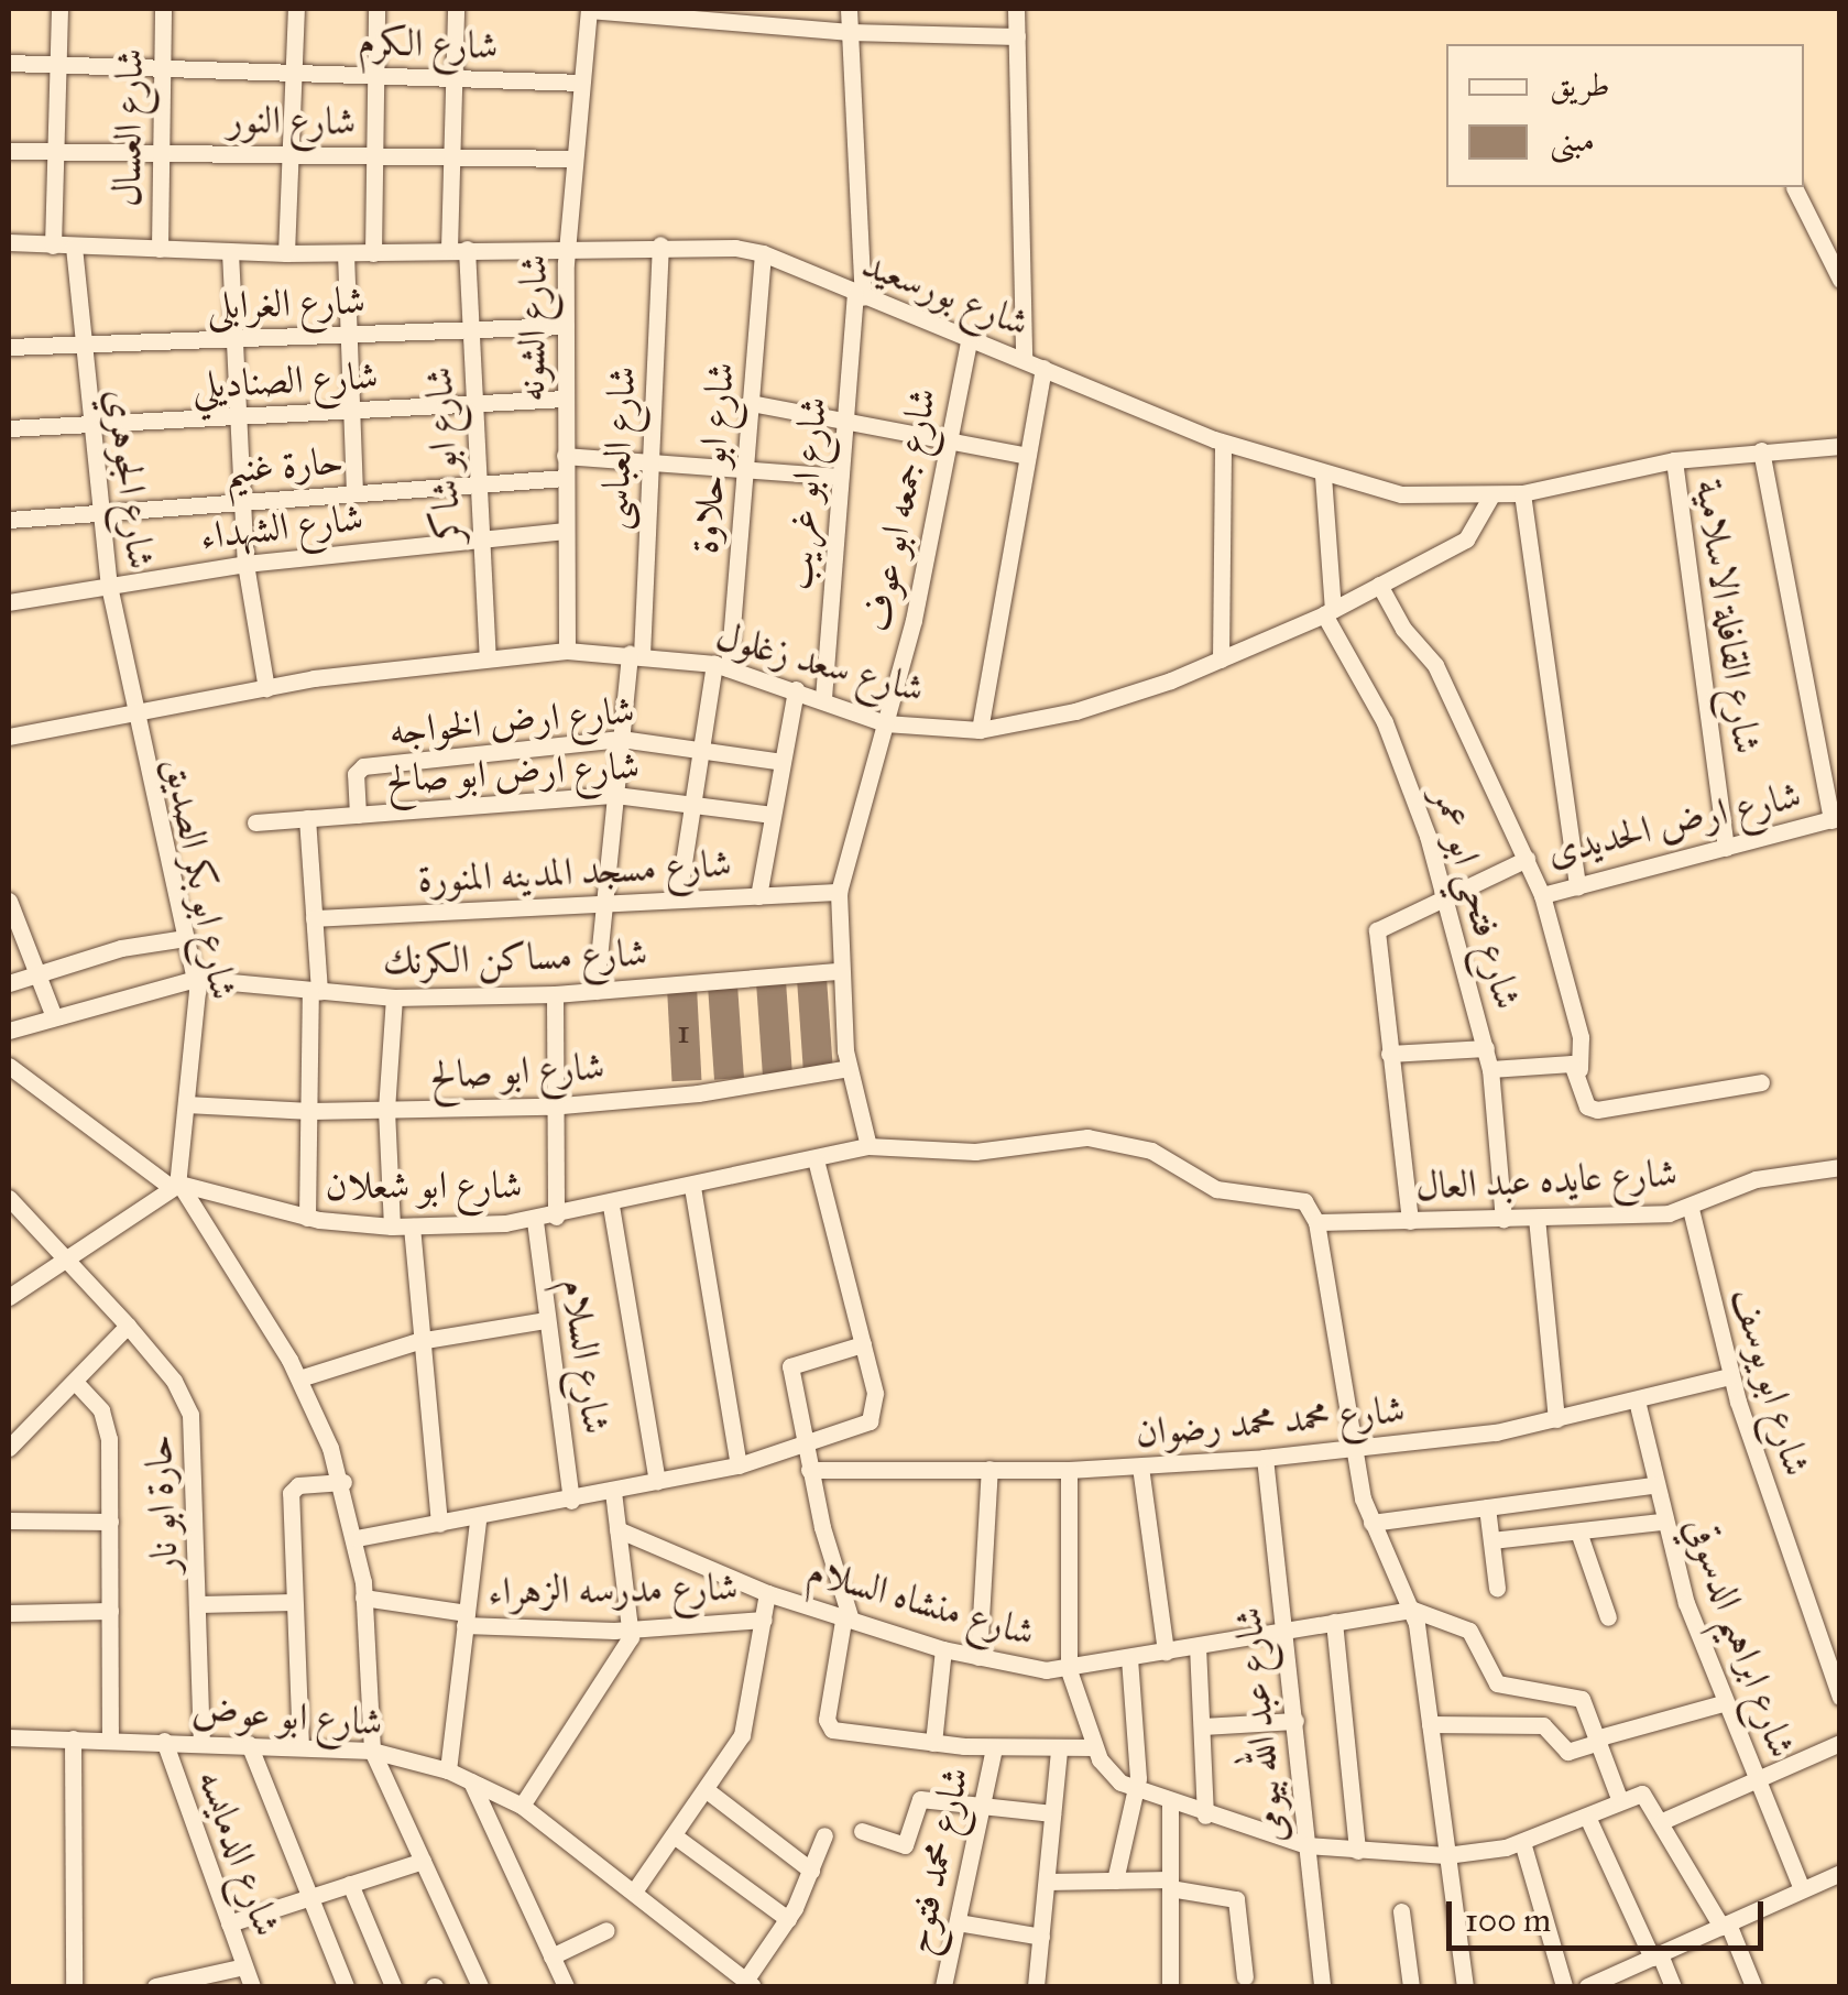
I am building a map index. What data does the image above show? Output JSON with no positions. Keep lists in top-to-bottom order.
{
  "streets": {
    "street": [
      "شارع الكرم",
      "شارع النور",
      "شارع العسال",
      "شارع بورسعيد",
      "شارع الغرابلى",
      "شارع الشونه",
      "شارع الصناديلي",
      "شارع العباسى",
      "شارع ابو شاكر",
      "شارع ابو حلاوة",
      "حارة غنيم",
      "شارع الجوهري",
      "شارع ابو غريب",
      "شارع جمعه ابو عوف",
      "شارع الشهداء",
      "شارع القافلة الاسلامية",
      "شارع سعد زغلول",
      "شارع ارض الخواجه",
      "شارع ارض ابو صالح",
      "شارع ارض الحديدى",
      "شارع مسجد المدينه المنورة",
      "شارع ابو بكر الصديق",
      "شارع فتحي ابو عمر",
      "شارع مساكن الكرنك",
      "شارع ابو صالح",
      "شارع عايده عبد العال",
      "شارع ابو شعلان",
      "شارع السلام",
      "شارع ابو يوسف",
      "شارع محمد محمد رضوان",
      "حارة ابو نار",
      "شارع مدرسه الزهراء",
      "شارع منشاه السلام",
      "شارع ابراهيم الدسوقي",
      "شارع ابو عوض",
      "شارع عبد الله بيومى",
      "شارع الدمايسه",
      "شارع محمد فتوح"
    ]
  },
  "crossings": [
    ["شارع الكرم", "شارع العسال"],
    ["شارع الكرم", "شارع الشونه"],
    ["شارع الكرم", "شارع ابو شاكر"],
    ["شارع النور", "شارع العسال"],
    ["شارع النور", "شارع الشونه"],
    ["شارع النور", "شارع ابو شاكر"],
    ["شارع العسال", "شارع بورسعيد"],
    ["شارع بورسعيد", "شارع الشونه"],
    ["شارع بورسعيد", "شارع العباسى"],
    ["شارع بورسعيد", "شارع ابو شاكر"],
    ["شارع بورسعيد", "شارع ابو حلاوة"],
    ["شارع بورسعيد", "شارع الجوهري"],
    ["شارع بورسعيد", "شارع ابو غريب"],
    ["شارع بورسعيد", "شارع جمعه ابو عوف"],
    ["شارع بورسعيد", "شارع القافلة الاسلامية"],
    ["شارع بورسعيد", "شارع سعد زغلول"],
    ["شارع الغرابلى", "شارع الشونه"],
    ["شارع الغرابلى", "شارع ابو شاكر"],
    ["شارع الغرابلى", "شارع الجوهري"],
    ["شارع الشونه", "شارع الصناديلي"],
    ["شارع الشونه", "حارة غنيم"],
    ["شارع الشونه", "شارع الشهداء"],
    ["شارع الشونه", "شارع سعد زغلول"],
    ["شارع الصناديلي", "شارع ابو شاكر"],
    ["شارع الصناديلي", "شارع الجوهري"],
    ["شارع العباسى", "شارع سعد زغلول"],
    ["شارع العباسى", "شارع ارض الخواجه"],
    ["شارع العباسى", "شارع ارض ابو صالح"],
    ["شارع العباسى", "شارع مسجد المدينه المنورة"],
    ["شارع العباسى", "شارع مساكن الكرنك"],
    ["شارع ابو شاكر", "حارة غنيم"],
    ["شارع ابو شاكر", "شارع الشهداء"],
    ["شارع ابو شاكر", "شارع سعد زغلول"],
    ["شارع ابو حلاوة", "شارع سعد زغلول"],
    ["حارة غنيم", "شارع الجوهري"],
    ["شارع الجوهري", "شارع الشهداء"],
    ["شارع الجوهري", "شارع سعد زغلول"],
    ["شارع الجوهري", "شارع ابو بكر الصديق"],
    ["شارع ابو غريب", "شارع سعد زغلول"],
    ["شارع جمعه ابو عوف", "شارع سعد زغلول"],
    ["شارع جمعه ابو عوف", "شارع مسجد المدينه المنورة"],
    ["شارع جمعه ابو عوف", "شارع مساكن الكرنك"],
    ["شارع جمعه ابو عوف", "شارع ابو صالح"],
    ["شارع جمعه ابو عوف", "شارع ابو شعلان"],
    ["شارع القافلة الاسلامية", "شارع ارض الحديدى"],
    ["شارع سعد زغلول", "شارع ارض الحديدى"],
    ["شارع سعد زغلول", "شارع ابو بكر الصديق"],
    ["شارع سعد زغلول", "شارع فتحي ابو عمر"],
    ["شارع ارض الخواجه", "شارع ارض ابو صالح"],
    ["شارع ابو بكر الصديق", "شارع مساكن الكرنك"],
    ["شارع ابو بكر الصديق", "شارع ابو صالح"],
    ["شارع ابو بكر الصديق", "شارع ابو شعلان"],
    ["شارع فتحي ابو عمر", "شارع عايده عبد العال"],
    ["شارع عايده عبد العال", "شارع ابو شعلان"],
    ["شارع عايده عبد العال", "شارع ابو يوسف"],
    ["شارع ابو شعلان", "شارع السلام"],
    ["شارع ابو يوسف", "شارع محمد محمد رضوان"],
    ["شارع محمد محمد رضوان", "شارع ابراهيم الدسوقي"],
    ["شارع محمد محمد رضوان", "شارع عبد الله بيومى"],
    ["حارة ابو نار", "شارع ابو عوض"],
    ["شارع منشاه السلام", "شارع عبد الله بيومى"],
    ["شارع ابو عوض", "شارع الدمايسه"]
  ],
  "house_numbers": ["1"],
  "legend": ["طريق", "مبنى"],
  "scale_bar": "100 m"
}
